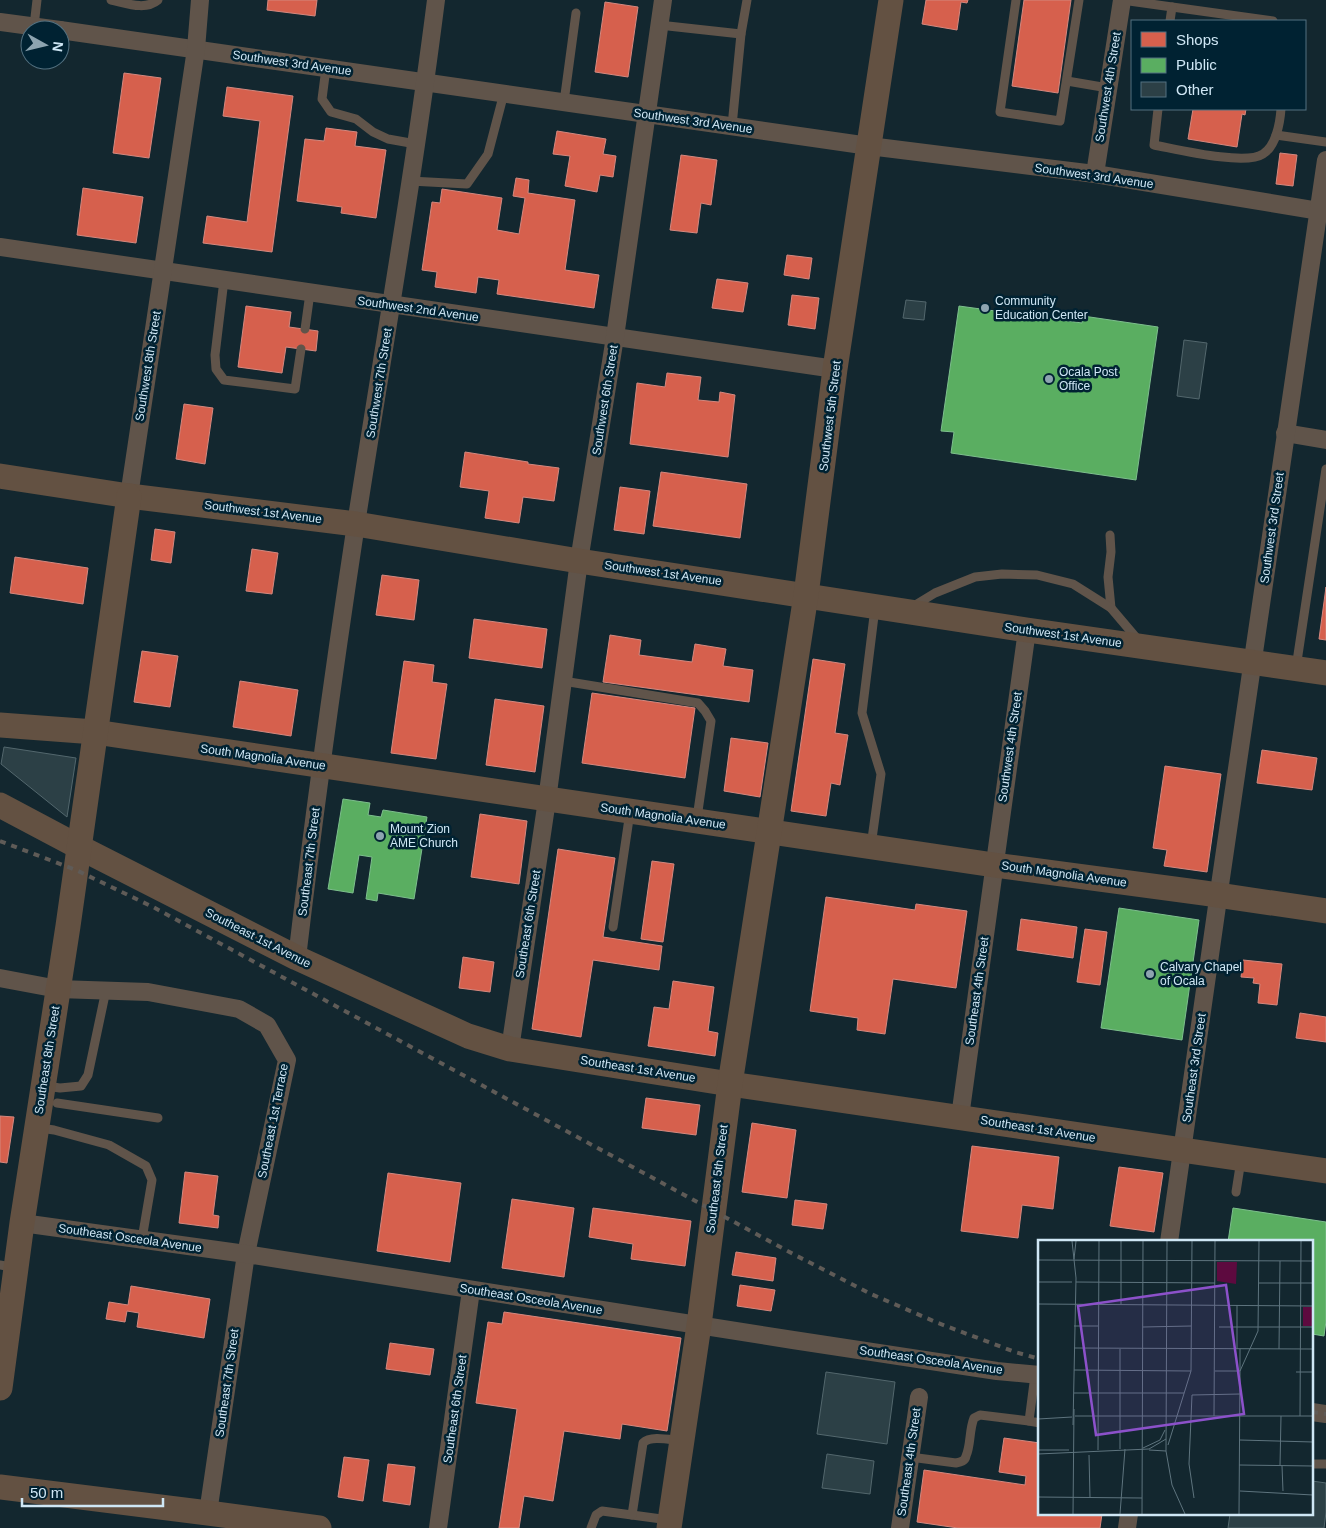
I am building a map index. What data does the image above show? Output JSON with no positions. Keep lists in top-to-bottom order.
{
  "streets": {
    "street": [
      "Southwest 3rd Avenue",
      "Southwest 4th Street",
      "Southwest 2nd Avenue",
      "Southwest 8th Street",
      "Southwest 7th Street",
      "Southwest 6th Street",
      "Southwest 5th Street",
      "Southwest 1st Avenue",
      "Southwest 3rd Street",
      "South Magnolia Avenue",
      "Southeast 7th Street",
      "Southeast 6th Street",
      "Southeast 1st Avenue",
      "Southeast 4th Street",
      "Southeast 8th Street",
      "Southeast 3rd Street",
      "Southeast 1st Terrace",
      "Southeast 5th Street",
      "Southeast Osceola Avenue"
    ]
  },
  "crossings": [
    ["Southwest 3rd Avenue", "Southwest 4th Street"],
    ["Southwest 3rd Avenue", "Southwest 8th Street"],
    ["Southwest 3rd Avenue", "Southwest 7th Street"],
    ["Southwest 3rd Avenue", "Southwest 6th Street"],
    ["Southwest 3rd Avenue", "Southwest 5th Street"],
    ["Southwest 3rd Avenue", "Southwest 3rd Street"],
    ["Southwest 4th Street", "Southwest 1st Avenue"],
    ["Southwest 4th Street", "South Magnolia Avenue"],
    ["Southwest 4th Street", "Southeast 4th Street"],
    ["Southwest 2nd Avenue", "Southwest 8th Street"],
    ["Southwest 2nd Avenue", "Southwest 7th Street"],
    ["Southwest 2nd Avenue", "Southwest 6th Street"],
    ["Southwest 2nd Avenue", "Southwest 5th Street"],
    ["Southwest 8th Street", "Southwest 1st Avenue"],
    ["Southwest 8th Street", "South Magnolia Avenue"],
    ["Southwest 8th Street", "Southeast 8th Street"],
    ["Southwest 7th Street", "Southwest 1st Avenue"],
    ["Southwest 7th Street", "South Magnolia Avenue"],
    ["Southwest 7th Street", "Southeast 7th Street"],
    ["Southwest 6th Street", "Southwest 1st Avenue"],
    ["Southwest 6th Street", "South Magnolia Avenue"],
    ["Southwest 6th Street", "Southeast 6th Street"],
    ["Southwest 5th Street", "Southwest 1st Avenue"],
    ["Southwest 5th Street", "South Magnolia Avenue"],
    ["Southwest 5th Street", "Southeast 5th Street"],
    ["Southwest 1st Avenue", "Southwest 3rd Street"],
    ["Southwest 3rd Street", "South Magnolia Avenue"],
    ["Southwest 3rd Street", "Southeast 3rd Street"],
    ["South Magnolia Avenue", "Southeast 7th Street"],
    ["South Magnolia Avenue", "Southeast 6th Street"],
    ["South Magnolia Avenue", "Southeast 4th Street"],
    ["South Magnolia Avenue", "Southeast 8th Street"],
    ["South Magnolia Avenue", "Southeast 3rd Street"],
    ["South Magnolia Avenue", "Southeast 5th Street"],
    ["Southeast 7th Street", "Southeast 1st Avenue"],
    ["Southeast 7th Street", "Southeast 1st Terrace"],
    ["Southeast 7th Street", "Southeast Osceola Avenue"],
    ["Southeast 6th Street", "Southeast 1st Avenue"],
    ["Southeast 6th Street", "Southeast Osceola Avenue"],
    ["Southeast 1st Avenue", "Southeast 4th Street"],
    ["Southeast 1st Avenue", "Southeast 8th Street"],
    ["Southeast 1st Avenue", "Southeast 3rd Street"],
    ["Southeast 1st Avenue", "Southeast 5th Street"],
    ["Southeast 8th Street", "Southeast 1st Terrace"],
    ["Southeast 8th Street", "Southeast Osceola Avenue"],
    ["Southeast 1st Terrace", "Southeast Osceola Avenue"],
    ["Southeast 5th Street", "Southeast Osceola Avenue"]
  ],
  "places": [
    "Community Education Center",
    "Ocala Post Office",
    "Mount Zion AME Church",
    "Calvary Chapel of Ocala"
  ],
  "legend": ["Shops", "Public", "Other"],
  "scale_bar": "50 m",
  "north": "right"
}
